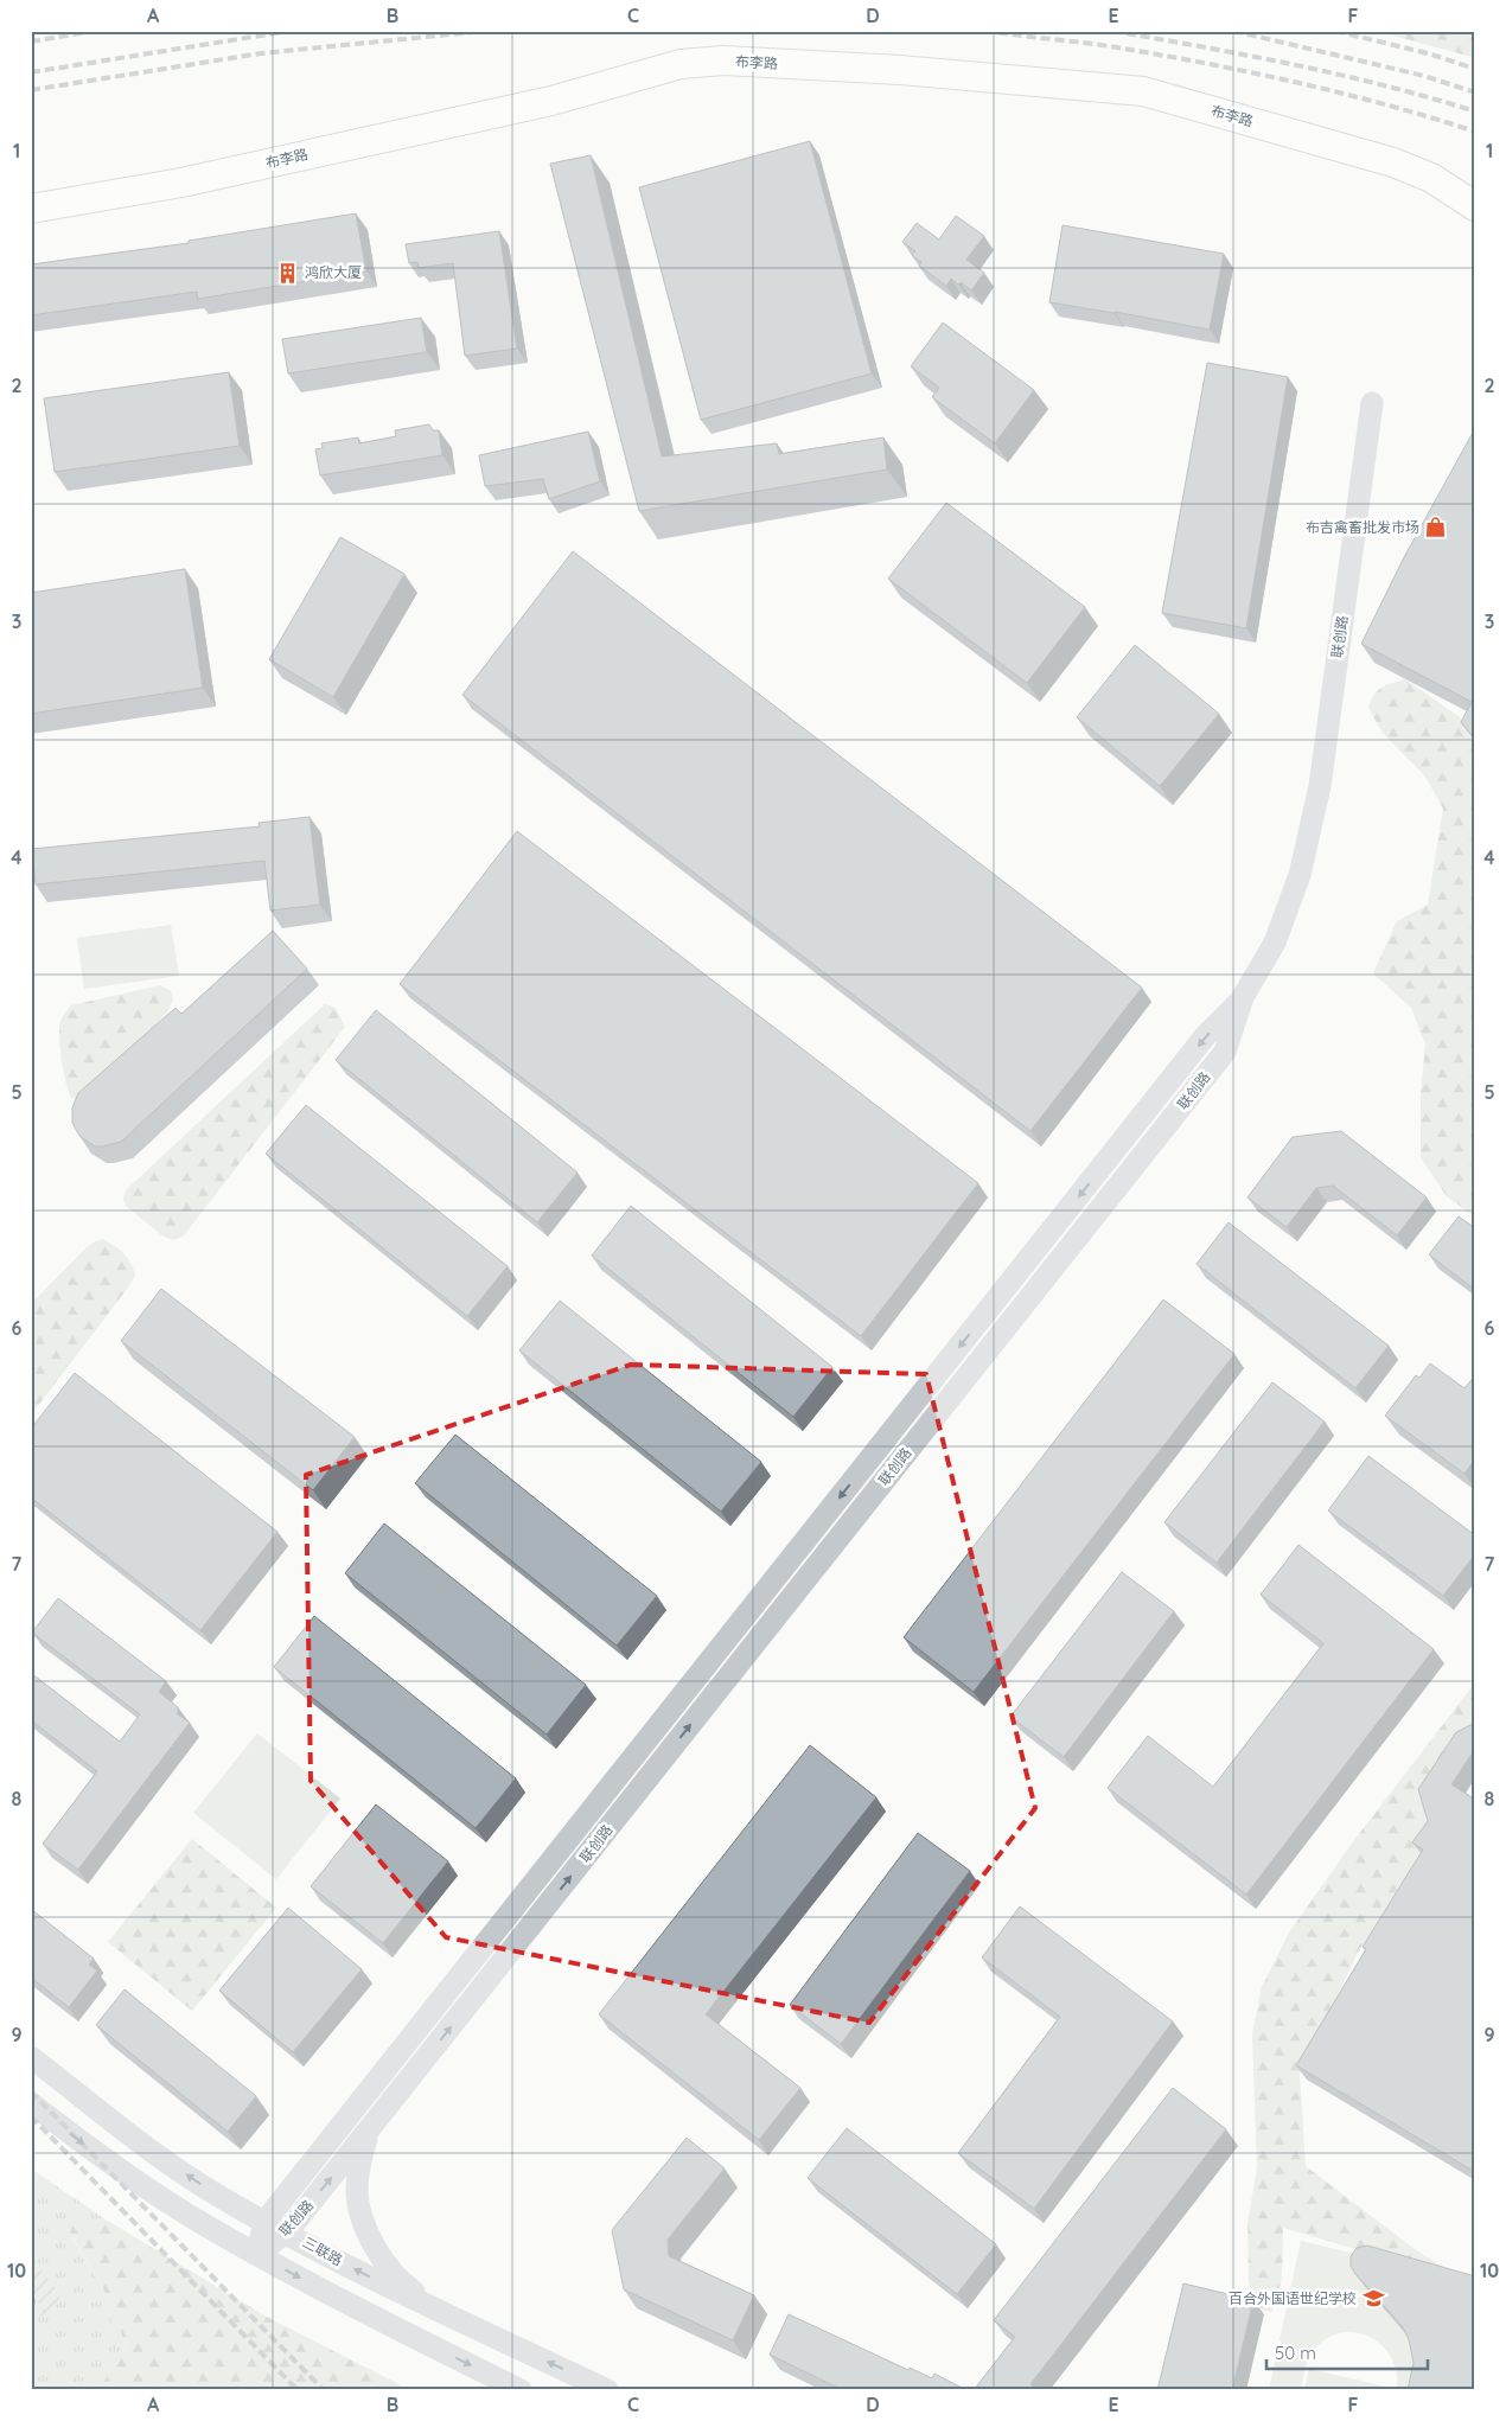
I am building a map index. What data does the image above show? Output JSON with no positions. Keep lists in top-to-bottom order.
{
  "streets": {
    "main road": ["布李路"],
    "street": ["联创路", "三联路"]
  },
  "crossings": [
    ["联创路", "三联路"]
  ],
  "places": {
    "building": ["鸿欣大厦"],
    "shop": ["布吉禽畜批发市场"],
    "school or university": ["百合外国语世纪学校"]
  },
  "scale_bar": "50 m",
  "grid": {
    "columns": [
      "A",
      "B",
      "C",
      "D",
      "E",
      "F"
    ],
    "rows": [
      "1",
      "2",
      "3",
      "4",
      "5",
      "6",
      "7",
      "8",
      "9",
      "10"
    ]
  }
}
